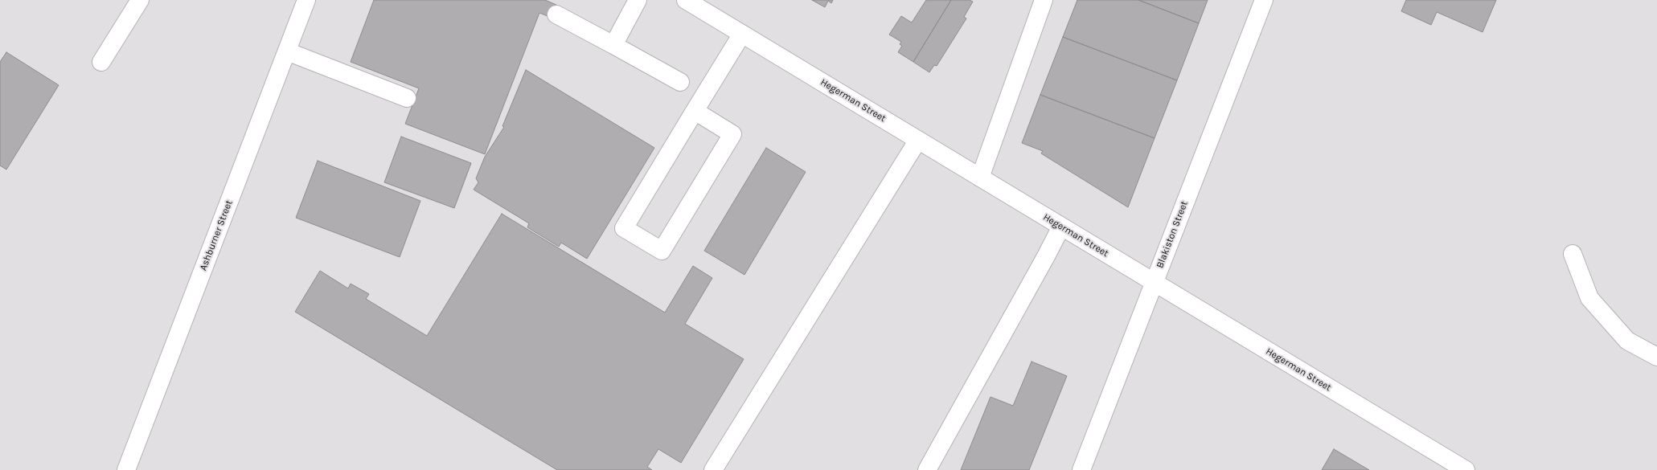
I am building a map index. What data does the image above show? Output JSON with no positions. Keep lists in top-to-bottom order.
{
  "streets": {
    "street": ["Hegerman Street", "Blakiston Street", "Ashburner Street"]
  },
  "crossings": [
    ["Hegerman Street", "Blakiston Street"]
  ]
}
